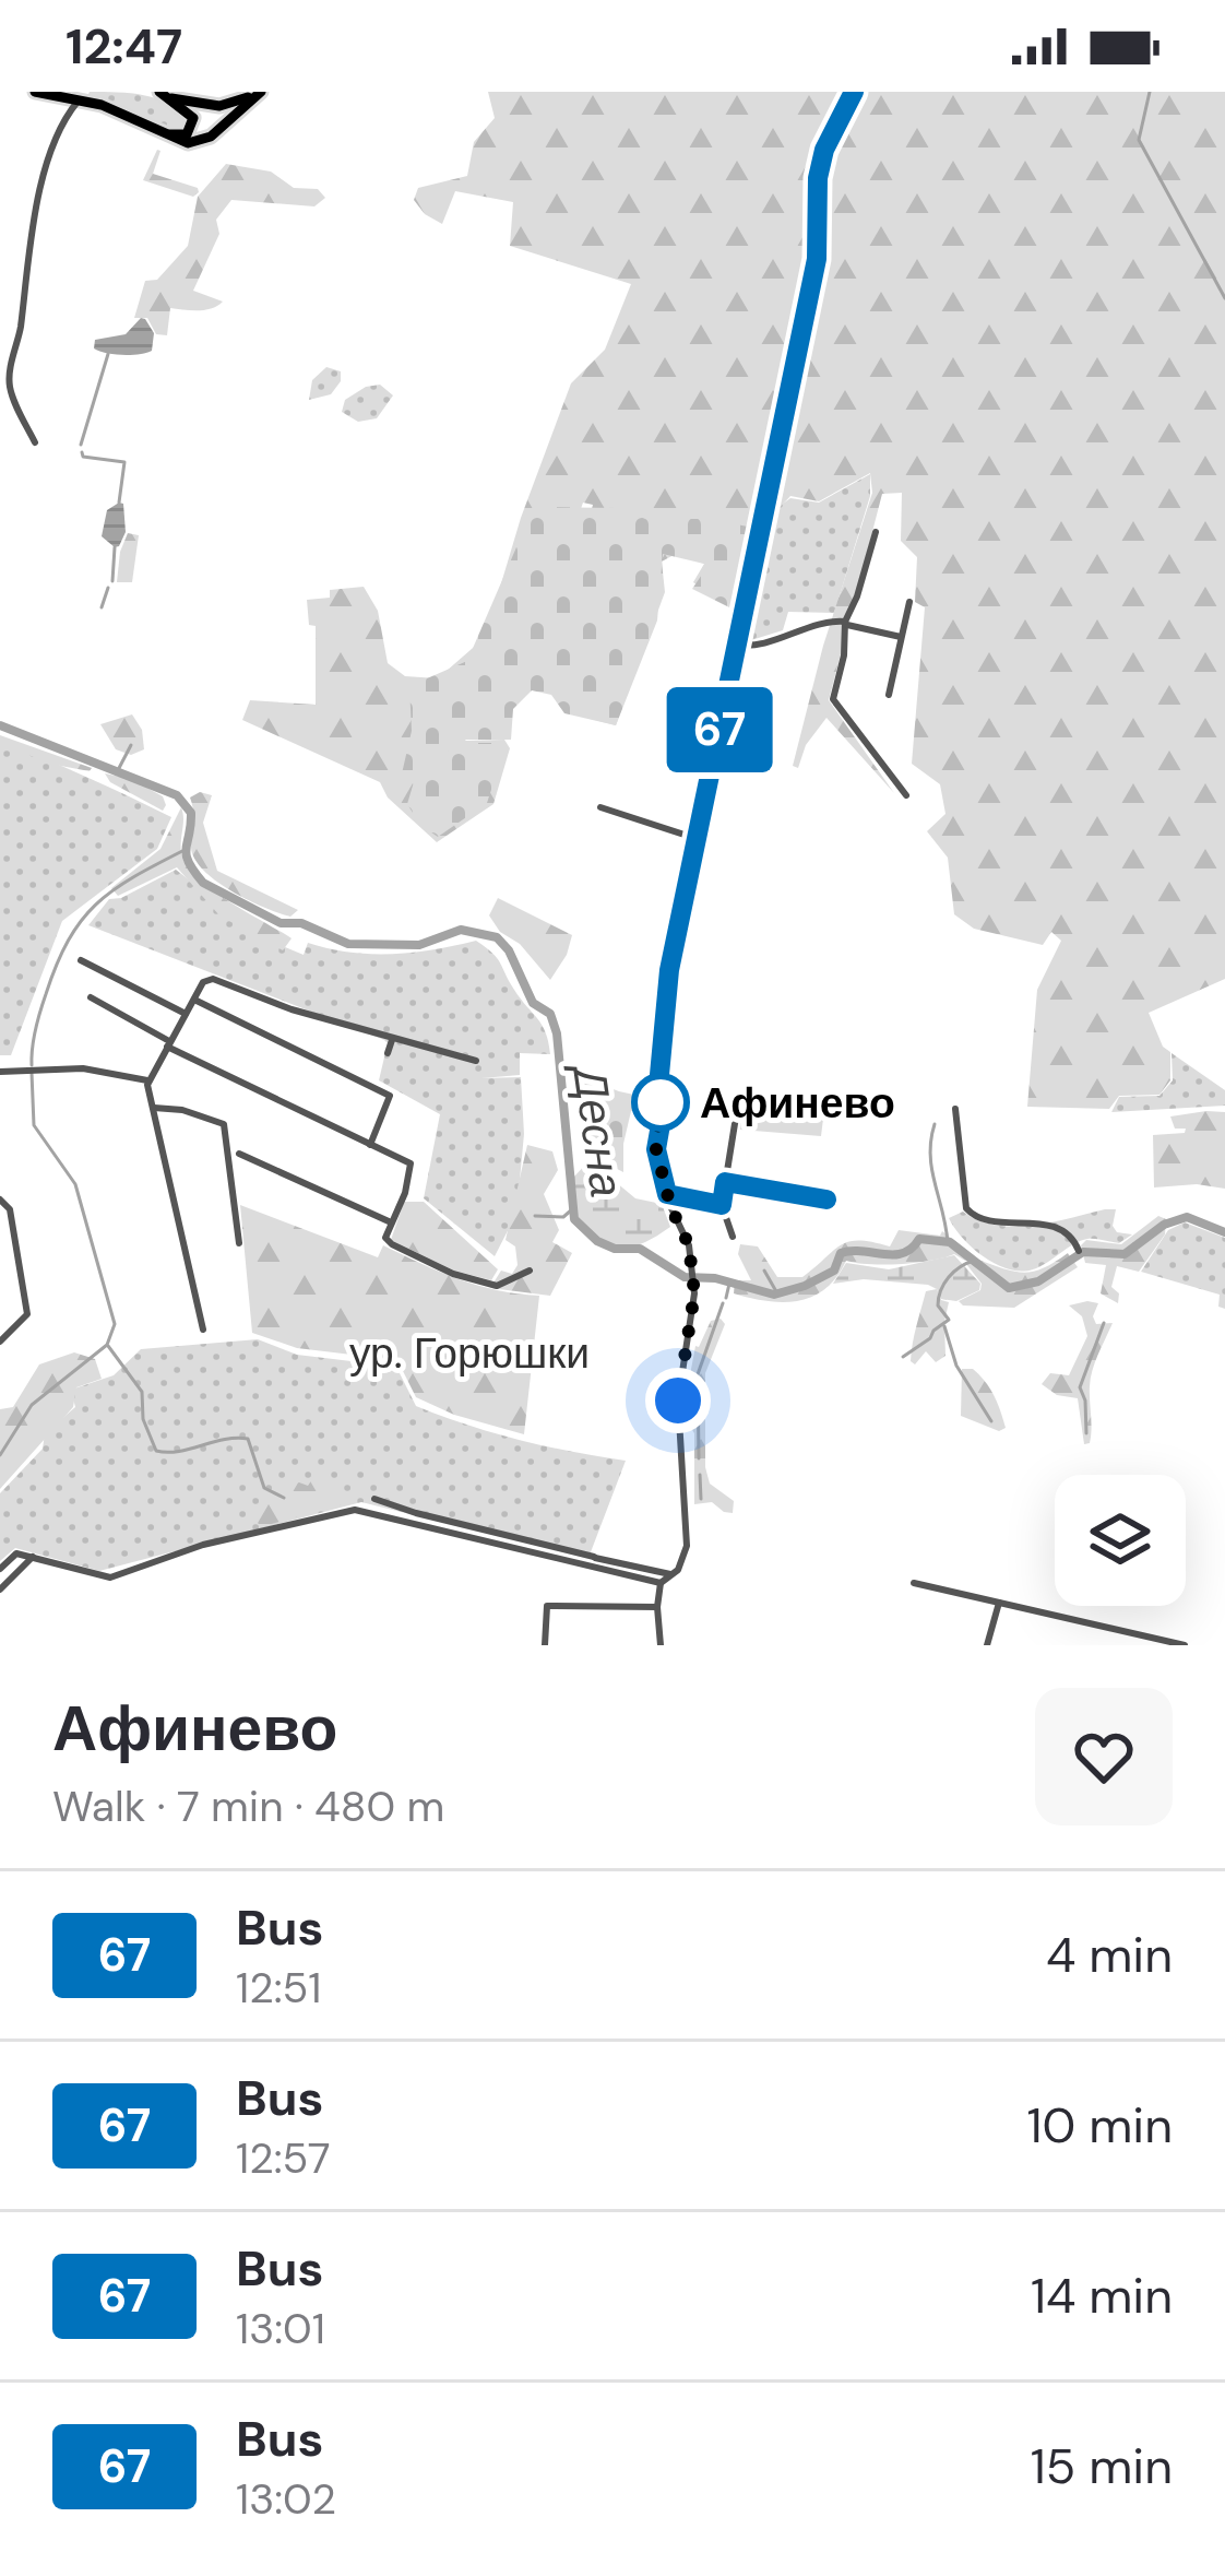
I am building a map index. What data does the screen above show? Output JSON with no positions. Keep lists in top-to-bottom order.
{
  "water": ["Десна"],
  "parks": ["ур. Горюшки"],
  "places": ["Афинево"],
  "lines": ["bus line 67"],
  "page": {
    "status": "12:47",
    "on_map": "67",
    "heading": ["Афинево", "Walk · 7 min · 480 m"],
    "list": [
      {
        "mark": "67",
        "name": "Bus",
        "note": "12:51",
        "value": "4 min"
      },
      {
        "mark": "67",
        "name": "Bus",
        "note": "12:57",
        "value": "10 min"
      },
      {
        "mark": "67",
        "name": "Bus",
        "note": "13:01",
        "value": "14 min"
      },
      {
        "mark": "67",
        "name": "Bus",
        "note": "13:02",
        "value": "15 min"
      }
    ]
  }
}
